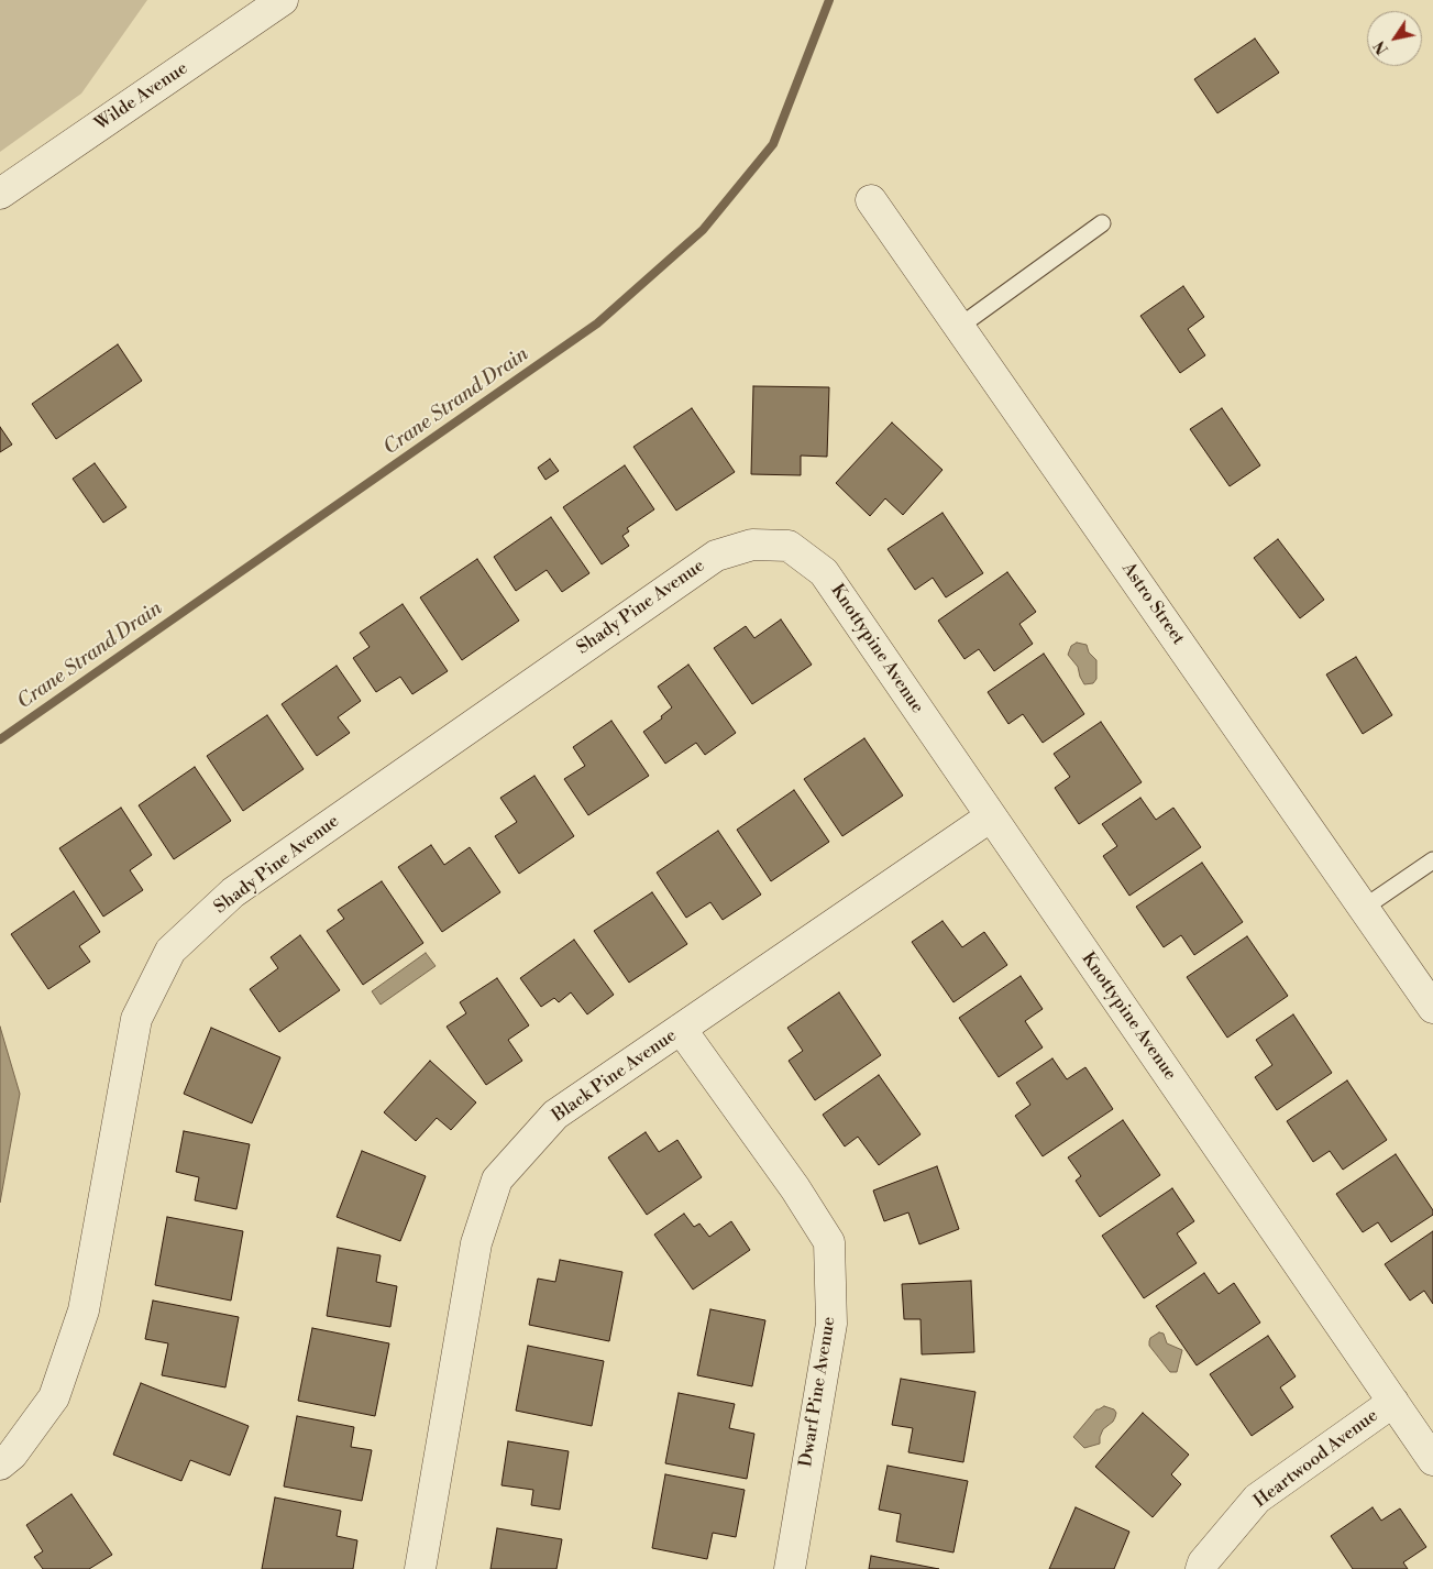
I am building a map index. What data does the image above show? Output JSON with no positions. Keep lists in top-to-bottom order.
{
  "streets": {
    "street": [
      "Wilde Avenue",
      "Astro Street",
      "Shady Pine Avenue",
      "Knottypine Avenue",
      "Black Pine Avenue",
      "Dwarf Pine Avenue",
      "Heartwood Avenue"
    ]
  },
  "crossings": [
    ["Shady Pine Avenue", "Knottypine Avenue"],
    ["Knottypine Avenue", "Black Pine Avenue"],
    ["Knottypine Avenue", "Heartwood Avenue"],
    ["Black Pine Avenue", "Dwarf Pine Avenue"]
  ],
  "water": ["Crane Strand Drain"],
  "north": "bottom left"
}
